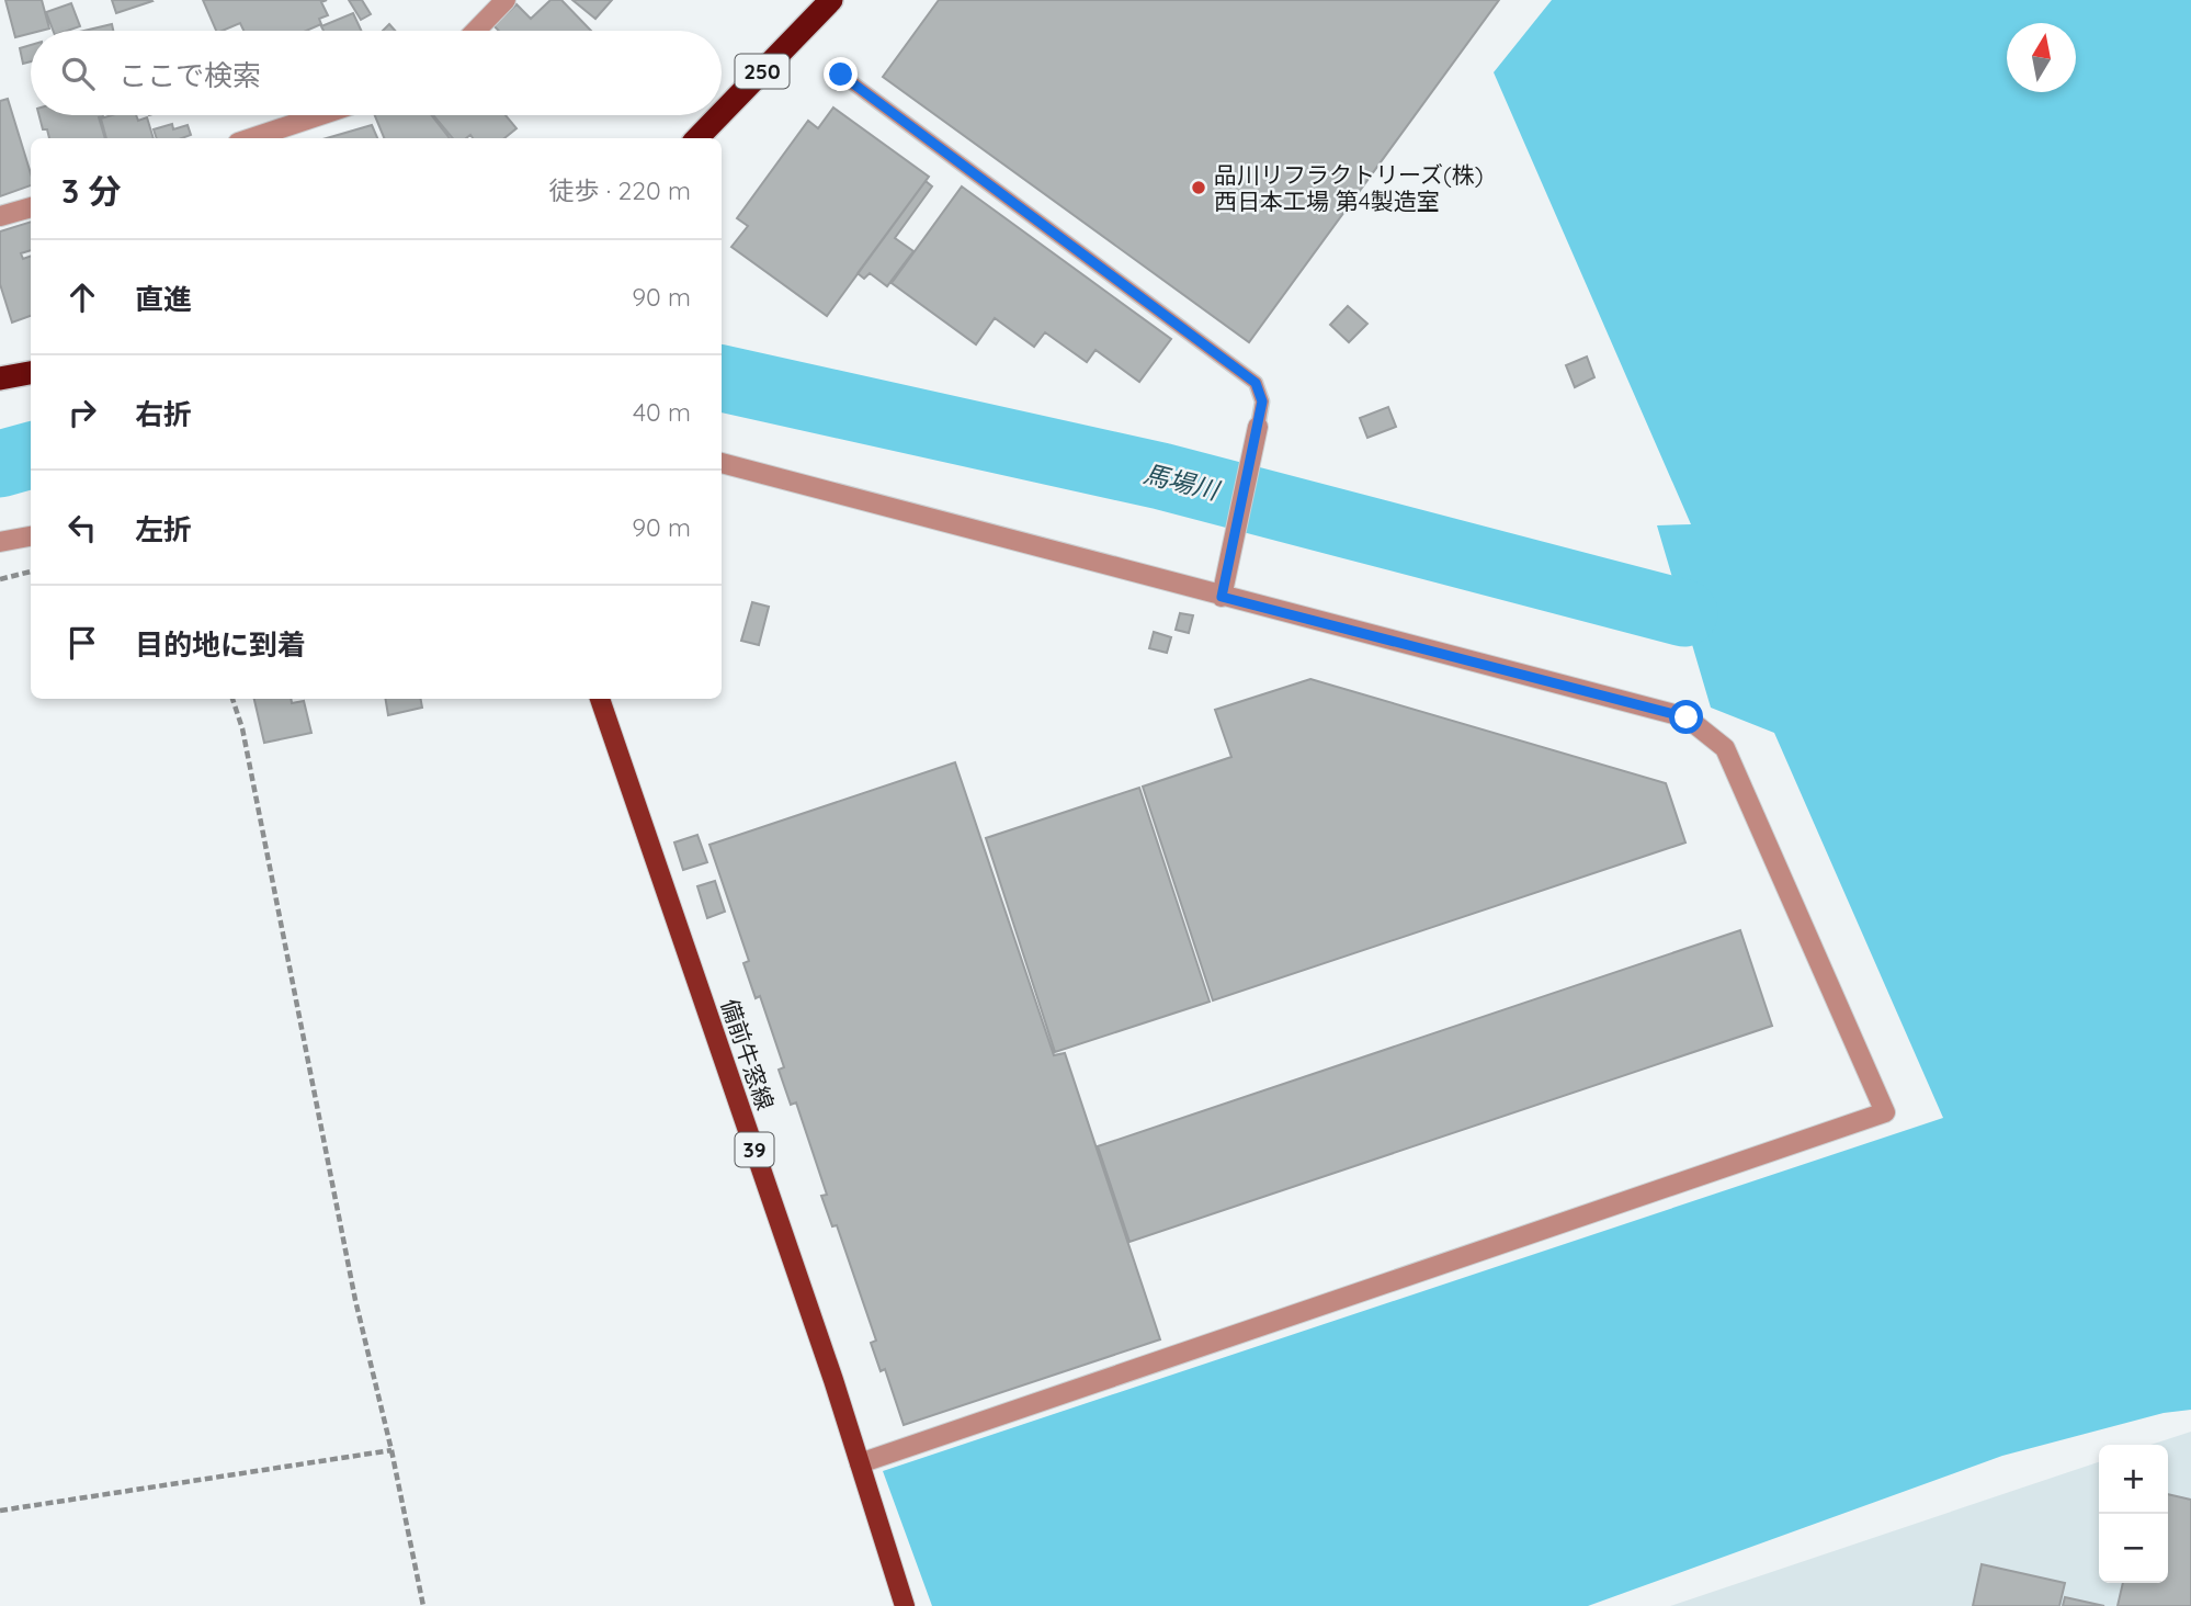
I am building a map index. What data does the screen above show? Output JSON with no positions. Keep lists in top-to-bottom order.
{
  "streets": {
    "highway": ["250"],
    "main road": ["備前牛窓線", "39"]
  },
  "water": ["馬場川"],
  "places": ["品川リフラクトリーズ(株) 西日本工場 第4製造室"],
  "north": "top",
  "page": {
    "search": "ここで検索",
    "heading": ["3 分", "徒歩 · 220 m"],
    "list": [
      ["直進", "90 m"],
      ["右折", "40 m"],
      ["左折", "90 m"],
      "目的地に到着"
    ],
    "map_buttons": ["+", "−"]
  }
}
